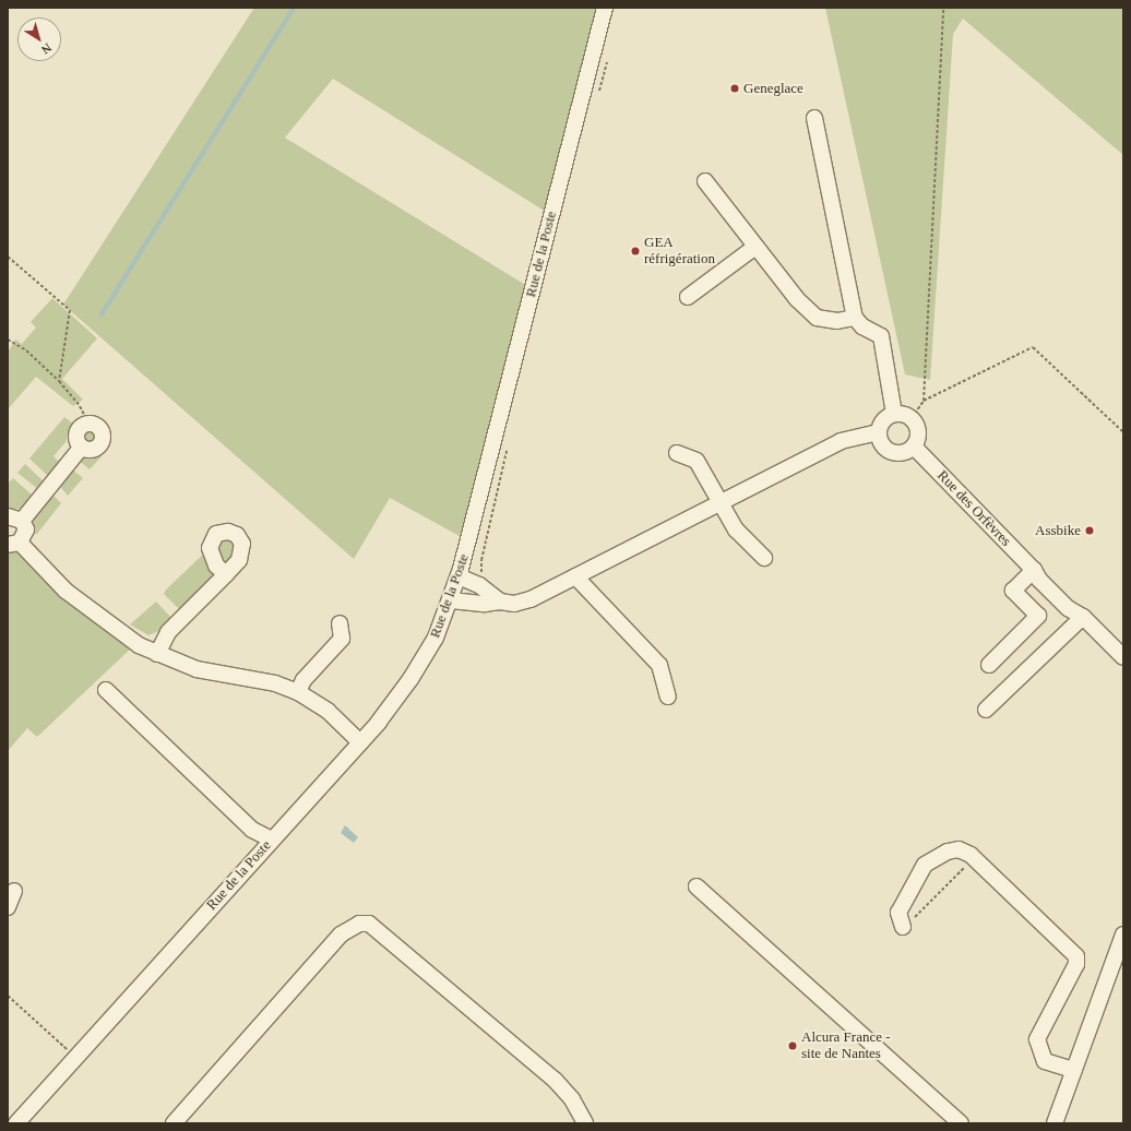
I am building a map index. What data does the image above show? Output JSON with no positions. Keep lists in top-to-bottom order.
{
  "streets": {
    "street": ["Rue de la Poste", "Rue des Orfèvres"]
  },
  "places": [
    "Geneglace",
    "GEA réfrigération",
    "Assbike",
    "Alcura France - site de Nantes"
  ],
  "north": "bottom right"
}
